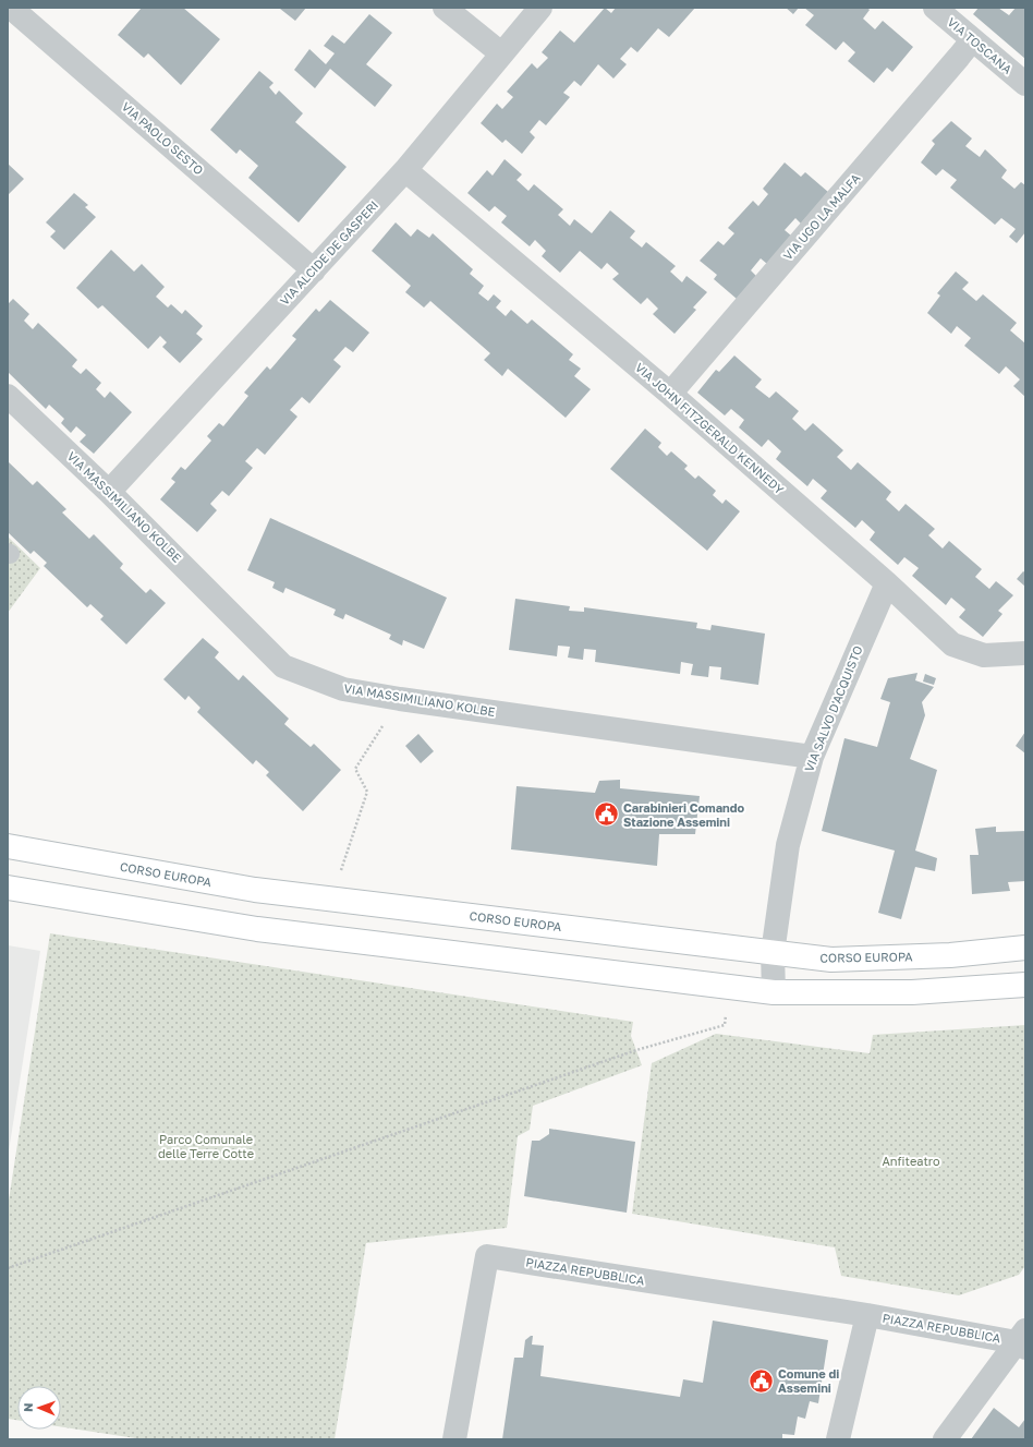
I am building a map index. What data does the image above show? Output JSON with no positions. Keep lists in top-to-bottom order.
{
  "streets": {
    "street": [
      "VIA TOSCANA",
      "VIA PAOLO SESTO",
      "VIA UGO LA MALFA",
      "VIA ALCIDE DE GASPERI",
      "VIA JOHN FITZGERALD KENNEDY",
      "VIA MASSIMILIANO KOLBE",
      "VIA SALVO D'ACQUISTO",
      "CORSO EUROPA",
      "PIAZZA REPUBBLICA"
    ]
  },
  "crossings": [
    ["VIA TOSCANA", "VIA UGO LA MALFA"],
    ["VIA PAOLO SESTO", "VIA ALCIDE DE GASPERI"],
    ["VIA UGO LA MALFA", "VIA JOHN FITZGERALD KENNEDY"],
    ["VIA ALCIDE DE GASPERI", "VIA JOHN FITZGERALD KENNEDY"],
    ["VIA ALCIDE DE GASPERI", "VIA MASSIMILIANO KOLBE"],
    ["VIA JOHN FITZGERALD KENNEDY", "VIA SALVO D'ACQUISTO"],
    ["VIA MASSIMILIANO KOLBE", "VIA SALVO D'ACQUISTO"],
    ["VIA SALVO D'ACQUISTO", "CORSO EUROPA"]
  ],
  "parks": ["Parco Comunale delle Terre Cotte", "Anfiteatro"],
  "places": {
    "public building": ["Carabinieri Comando Stazione Assemini", "Comune di Assemini"]
  },
  "north": "left"
}
